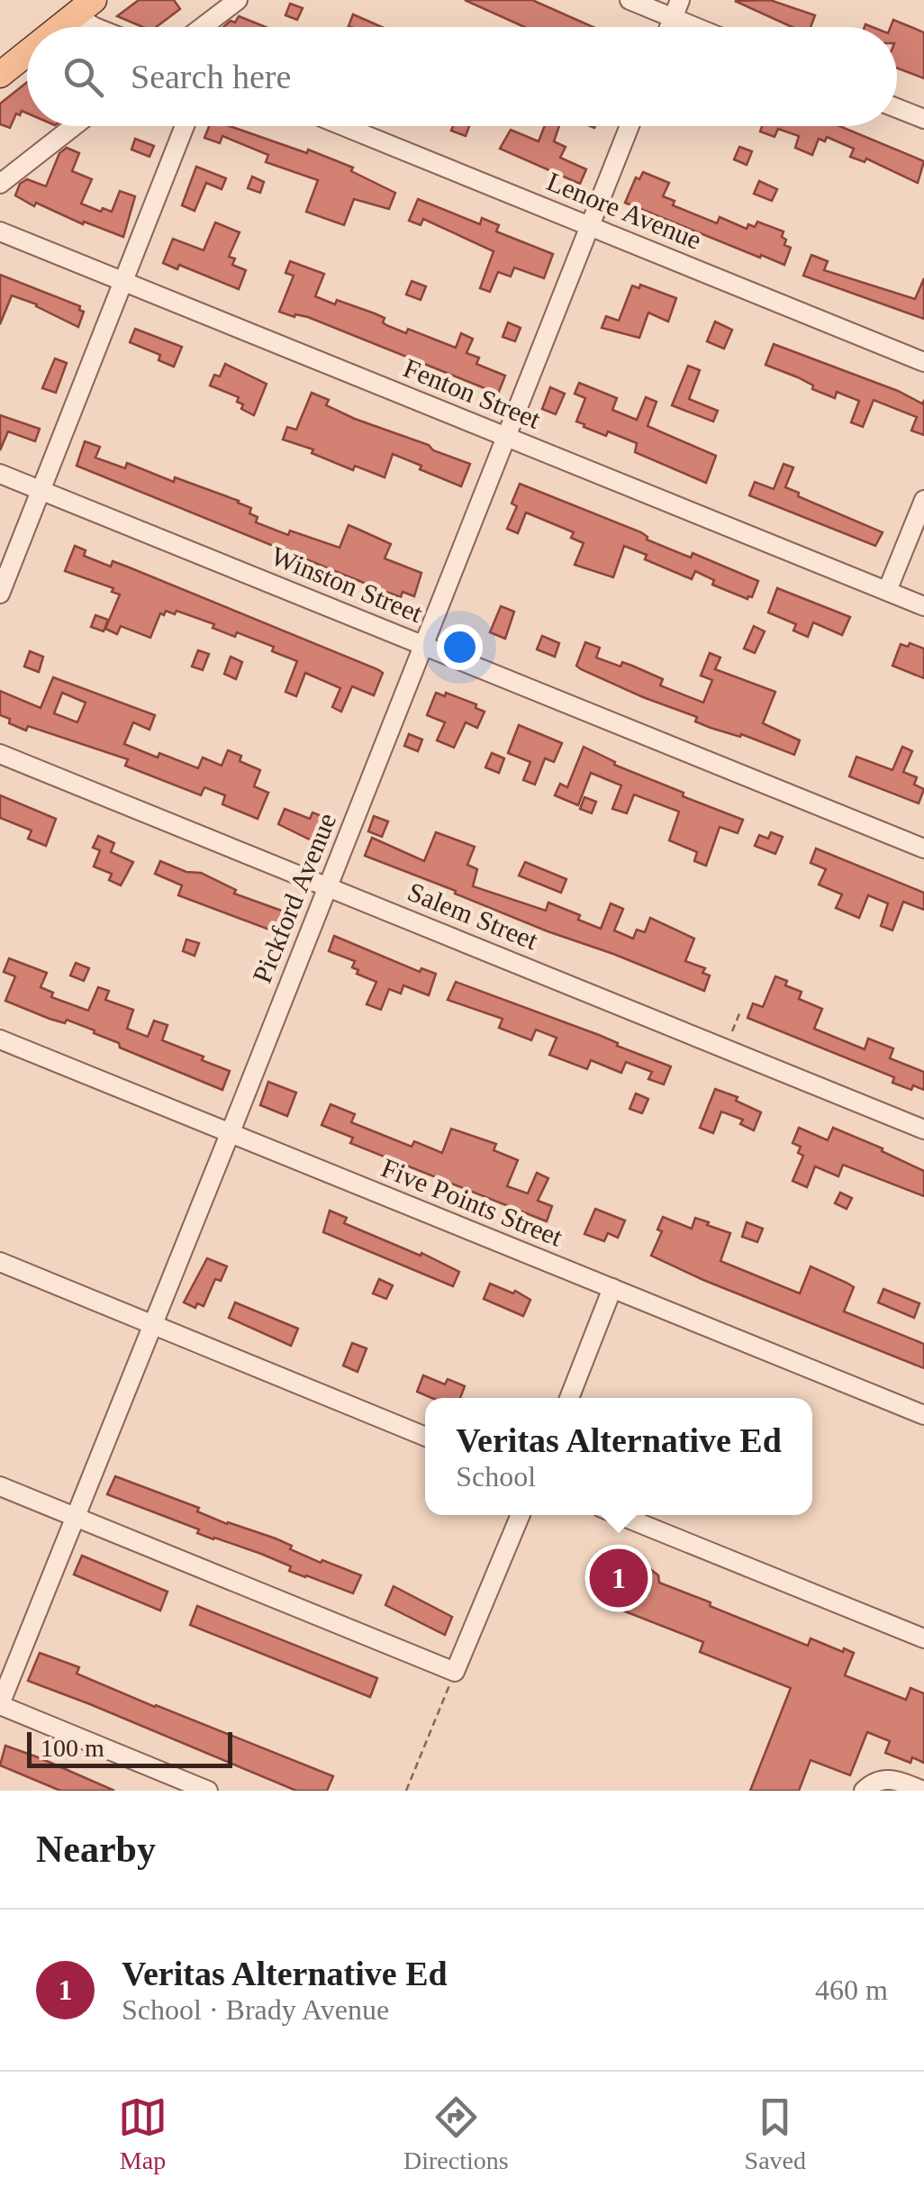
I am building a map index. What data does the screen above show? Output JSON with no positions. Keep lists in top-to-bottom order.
{
  "streets": {
    "street": [
      "Lenore Avenue",
      "Fenton Street",
      "Winston Street",
      "Pickford Avenue",
      "Salem Street",
      "Five Points Street"
    ]
  },
  "crossings": [
    ["Lenore Avenue", "Pickford Avenue"],
    ["Fenton Street", "Pickford Avenue"],
    ["Winston Street", "Pickford Avenue"],
    ["Pickford Avenue", "Salem Street"],
    ["Pickford Avenue", "Five Points Street"]
  ],
  "scale_bar": "100 m",
  "page": {
    "search": "Search here",
    "popup": ["Veritas Alternative Ed", "School"],
    "pins": "1",
    "scale": "100 m",
    "heading": "Nearby",
    "list": [
      {
        "mark": "1",
        "name": "Veritas Alternative Ed",
        "note": "School · Brady Avenue",
        "value": "460 m"
      }
    ],
    "nav": ["Map", "Directions", "Saved"]
  }
}
